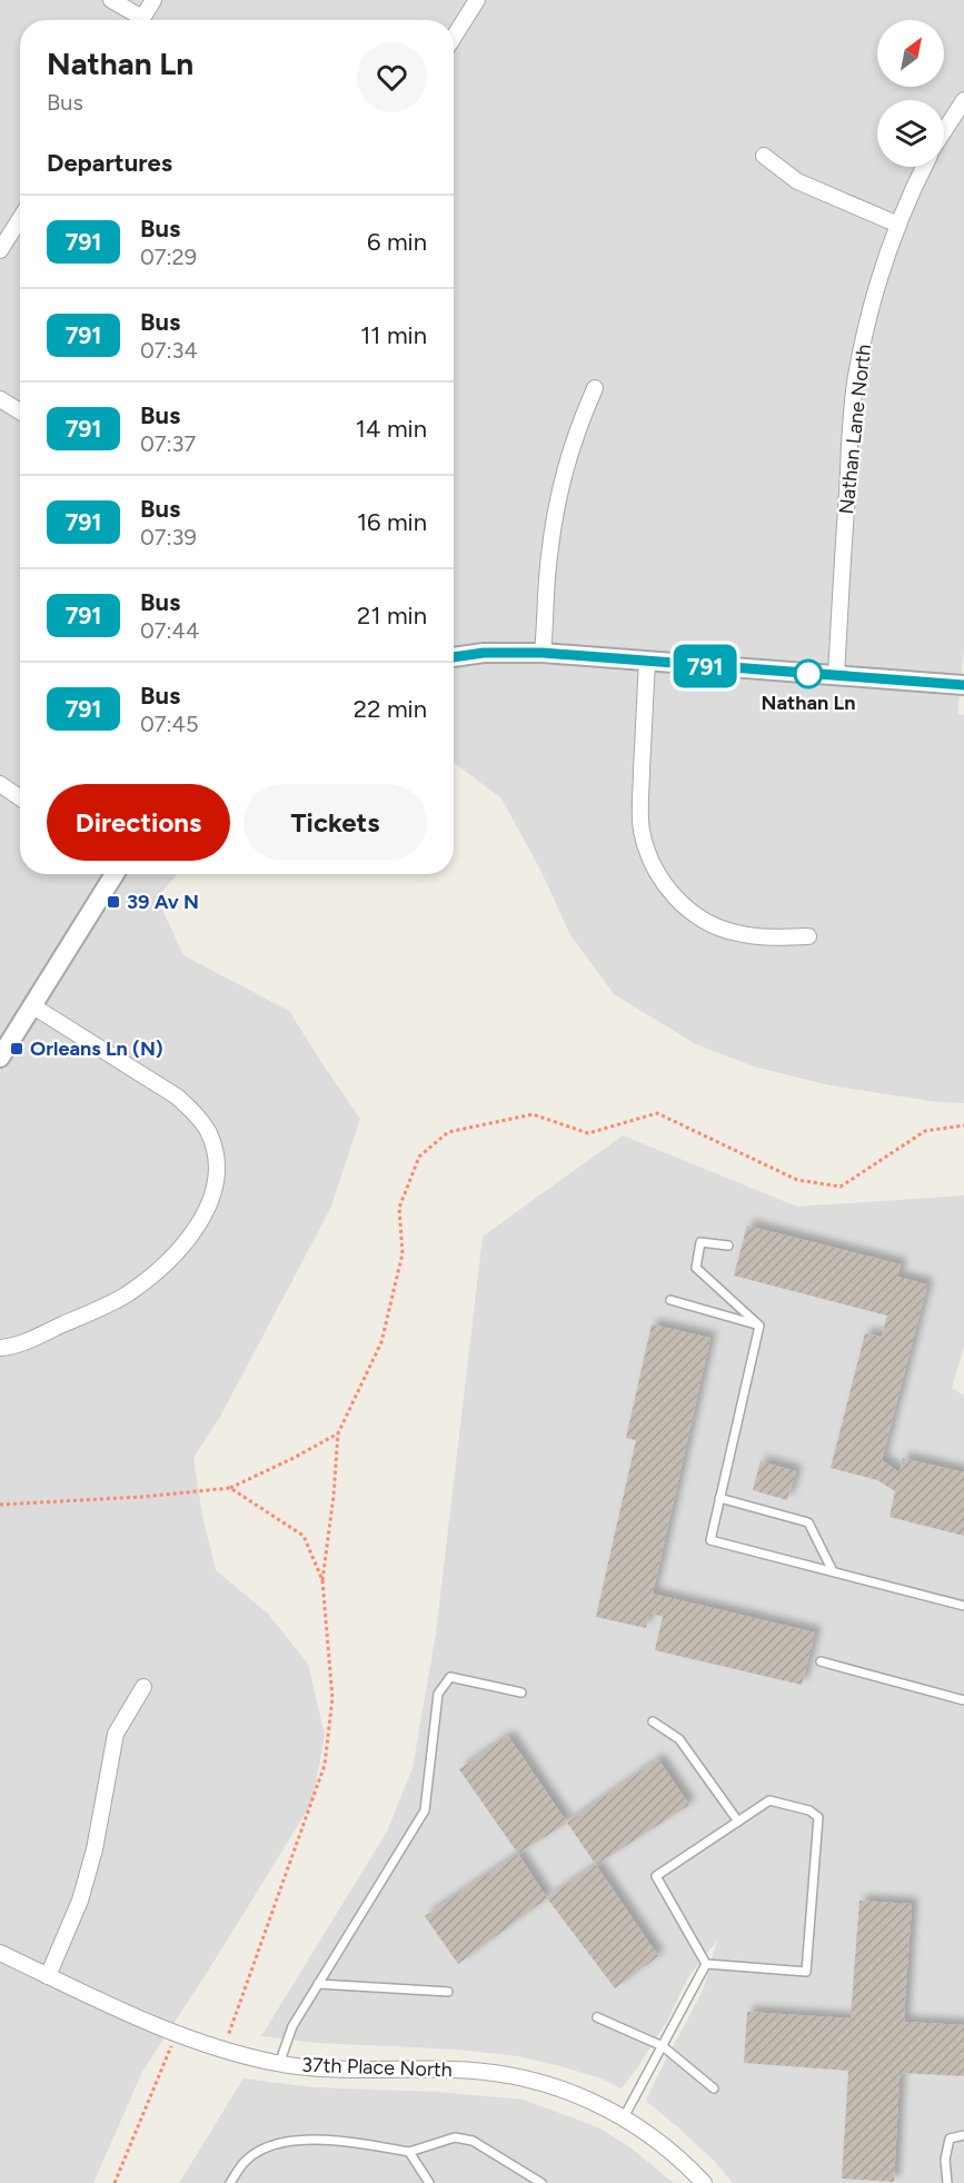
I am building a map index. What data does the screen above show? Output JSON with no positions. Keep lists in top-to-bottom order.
{
  "streets": {
    "street": ["Nathan Lane North", "37th Place North"]
  },
  "places": {
    "other": ["Nathan Ln"],
    "transit": ["39 Av N", "Orleans Ln (N)"]
  },
  "lines": ["bus line 791"],
  "north": "top right",
  "page": {
    "on_map": "791",
    "heading": [
      ["Nathan Ln", "Bus"],
      "Departures"
    ],
    "list": [
      {
        "mark": "791",
        "name": "Bus",
        "note": "07:29",
        "value": "6 min"
      },
      {
        "mark": "791",
        "name": "Bus",
        "note": "07:34",
        "value": "11 min"
      },
      {
        "mark": "791",
        "name": "Bus",
        "note": "07:37",
        "value": "14 min"
      },
      {
        "mark": "791",
        "name": "Bus",
        "note": "07:39",
        "value": "16 min"
      },
      {
        "mark": "791",
        "name": "Bus",
        "note": "07:44",
        "value": "21 min"
      },
      {
        "mark": "791",
        "name": "Bus",
        "note": "07:45",
        "value": "22 min"
      }
    ],
    "buttons": ["Directions", "Tickets"]
  }
}
